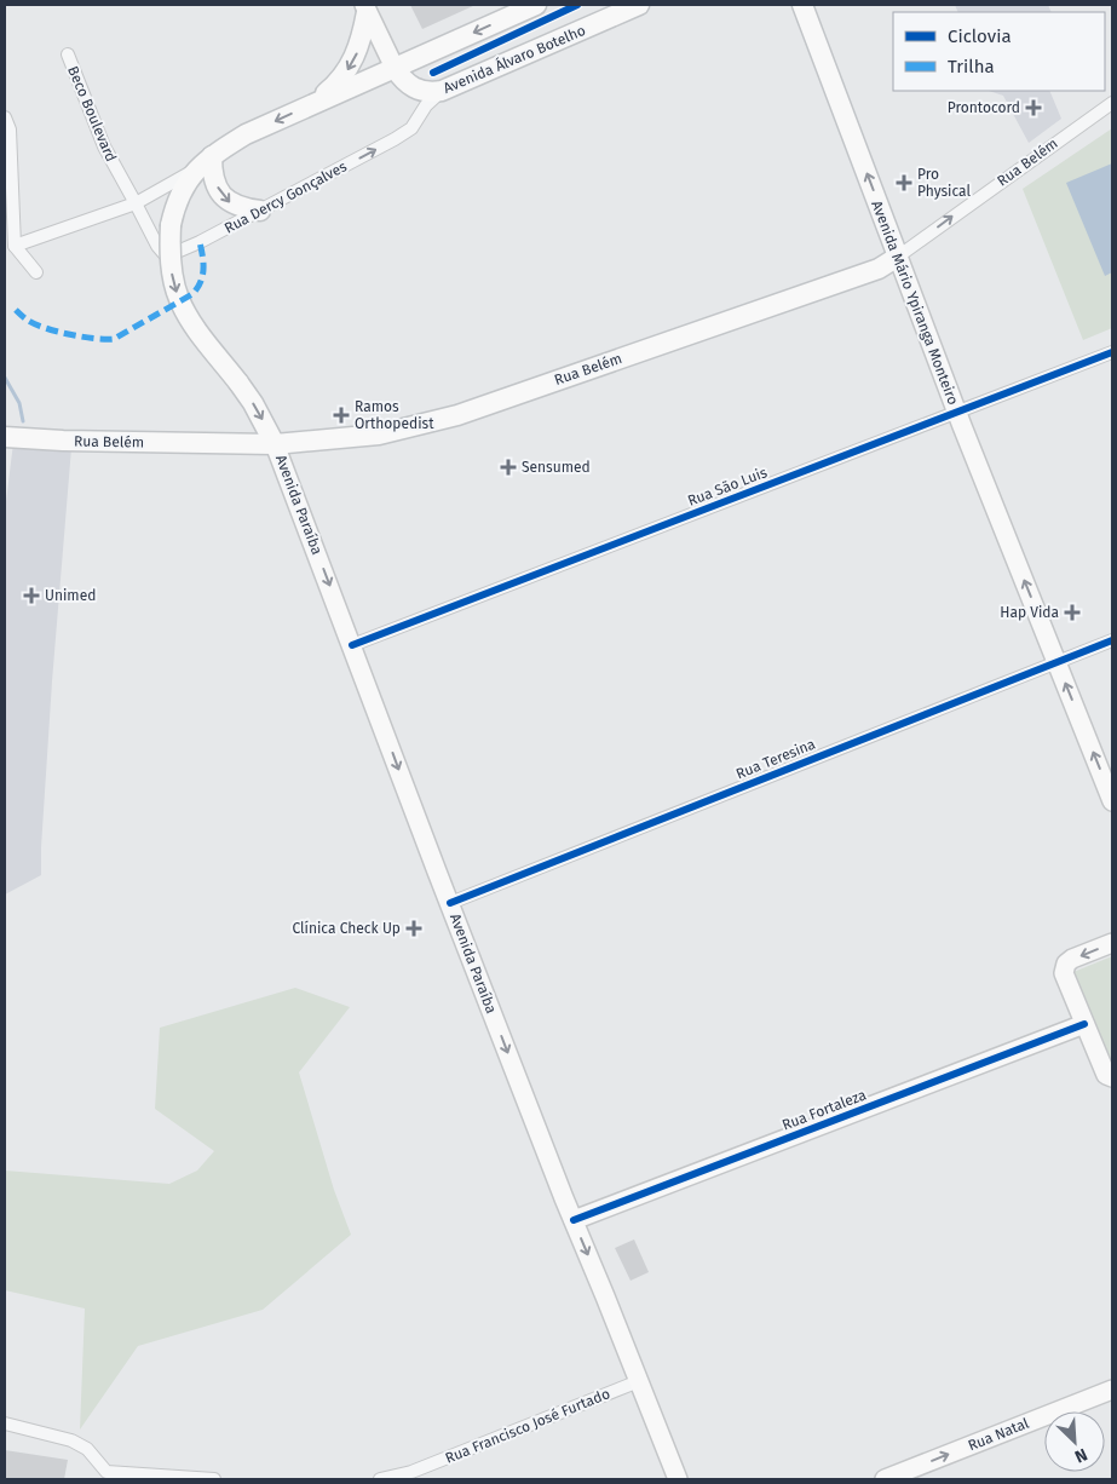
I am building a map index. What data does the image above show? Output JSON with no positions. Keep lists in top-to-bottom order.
{
  "streets": {
    "main road": [
      "Avenida Álvaro Botelho",
      "Rua Belém",
      "Avenida Mário Ypiranga Monteiro",
      "Avenida Paraíba",
      "Rua Fortaleza",
      "Rua Natal"
    ],
    "street": [
      "Beco Boulevard",
      "Rua Dercy Gonçalves",
      "Rua São Luis",
      "Rua Teresina",
      "Rua Francisco José Furtado"
    ]
  },
  "crossings": [
    ["Avenida Álvaro Botelho", "Rua Dercy Gonçalves"],
    ["Beco Boulevard", "Rua Dercy Gonçalves"],
    ["Rua Belém", "Avenida Mário Ypiranga Monteiro"],
    ["Rua Belém", "Avenida Paraíba"],
    ["Avenida Mário Ypiranga Monteiro", "Rua São Luis"],
    ["Avenida Mário Ypiranga Monteiro", "Rua Teresina"],
    ["Rua São Luis", "Avenida Paraíba"],
    ["Avenida Paraíba", "Rua Teresina"],
    ["Avenida Paraíba", "Rua Fortaleza"],
    ["Avenida Paraíba", "Rua Francisco José Furtado"]
  ],
  "one_way": [
    "Rua Dercy Gonçalves",
    "Avenida Mário Ypiranga Monteiro",
    "Avenida Paraíba",
    "Rua Natal"
  ],
  "places": {
    "health": [
      "Prontocord",
      "Pro Physical",
      "Ramos Orthopedist",
      "Sensumed",
      "Unimed",
      "Hap Vida",
      "Clínica Check Up"
    ]
  },
  "legend": ["Ciclovia", "Trilha"],
  "north": "bottom right"
}
